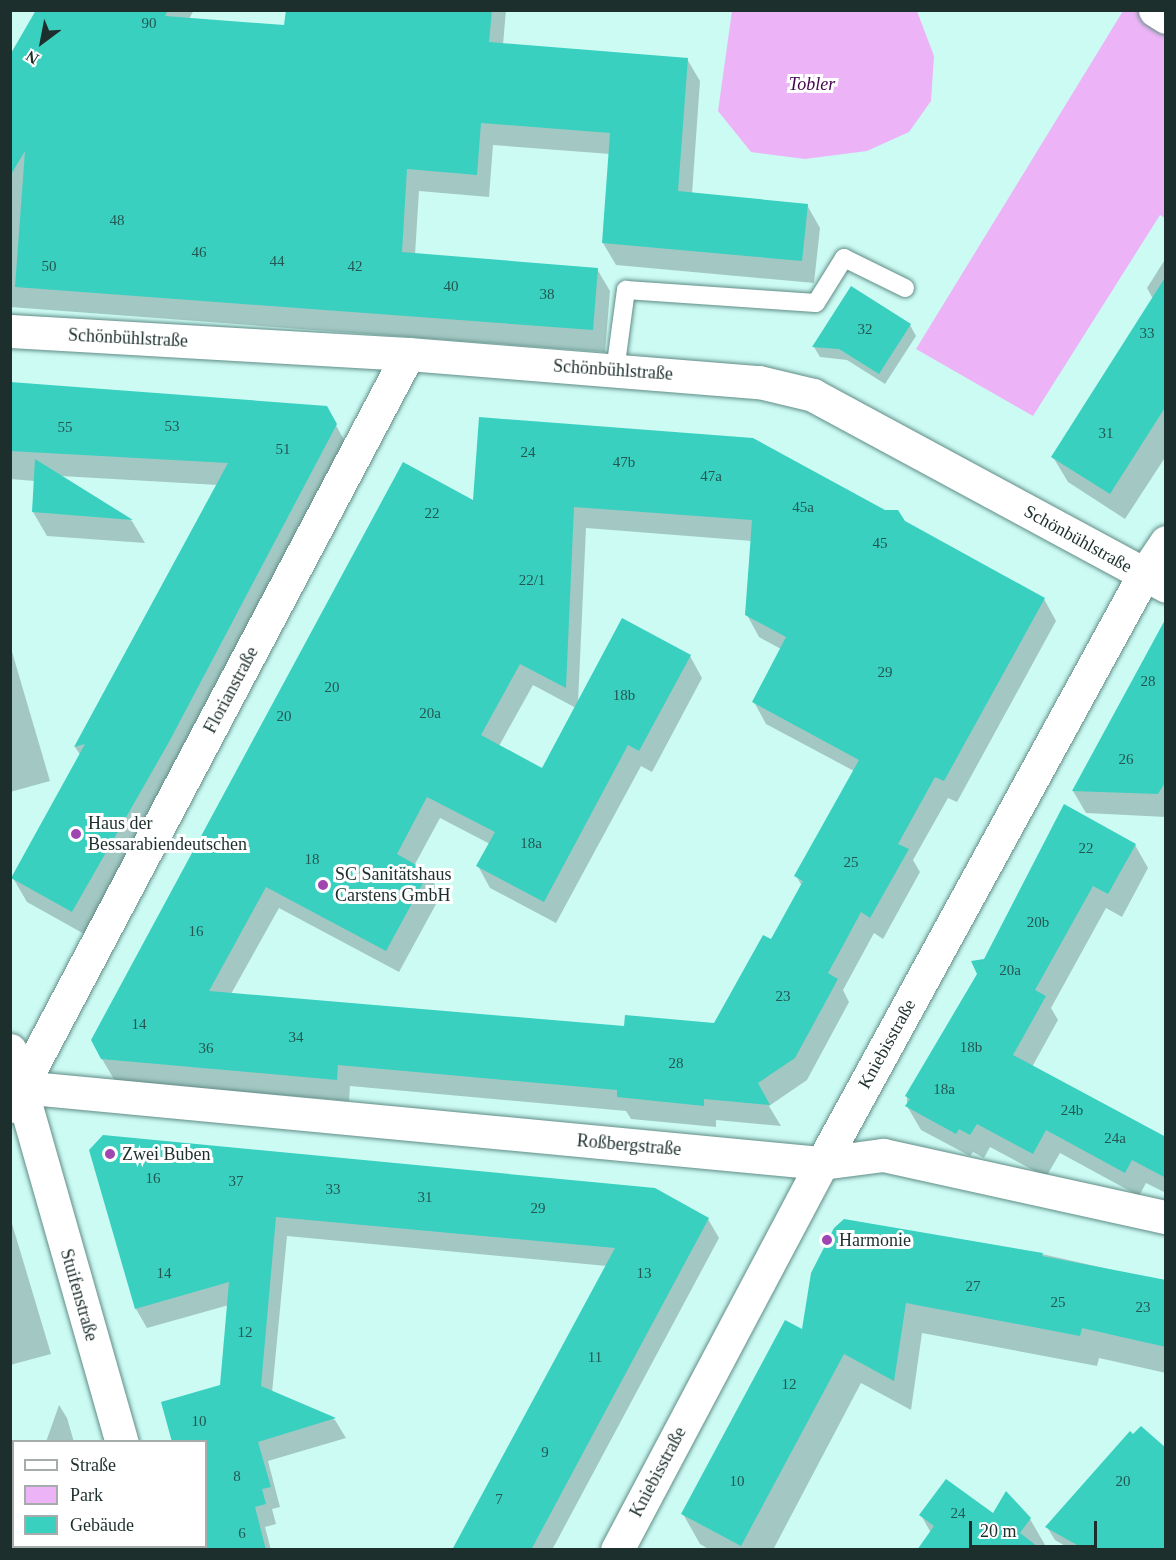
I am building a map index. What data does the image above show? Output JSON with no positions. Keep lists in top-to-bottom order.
{
  "streets": {
    "street": [
      "Schönbühlstraße",
      "Florianstraße",
      "Kniebisstraße",
      "Roßbergstraße",
      "Stuifenstraße"
    ]
  },
  "crossings": [
    ["Schönbühlstraße", "Florianstraße"],
    ["Schönbühlstraße", "Kniebisstraße"],
    ["Florianstraße", "Roßbergstraße"],
    ["Florianstraße", "Stuifenstraße"],
    ["Kniebisstraße", "Roßbergstraße"],
    ["Roßbergstraße", "Stuifenstraße"]
  ],
  "parks": ["Tobler"],
  "places": [
    "Haus der Bessarabiendeutschen",
    "SC Sanitätshaus Carstens GmbH",
    "Zwei Buben",
    "Harmonie"
  ],
  "house_numbers": [
    "90",
    "48",
    "46",
    "44",
    "50",
    "42",
    "40",
    "38",
    "32",
    "33",
    "53",
    "55",
    "31",
    "51",
    "24",
    "47b",
    "47a",
    "45a",
    "22",
    "45",
    "22/1",
    "29",
    "28",
    "20",
    "18b",
    "20a",
    "20",
    "26",
    "18a",
    "22",
    "18",
    "25",
    "20b",
    "16",
    "20a",
    "23",
    "14",
    "34",
    "18b",
    "36",
    "28",
    "18a",
    "24b",
    "24a",
    "16",
    "37",
    "33",
    "31",
    "29",
    "14",
    "13",
    "27",
    "25",
    "23",
    "12",
    "11",
    "12",
    "10",
    "9",
    "8",
    "10",
    "20",
    "7",
    "24",
    "6"
  ],
  "legend": ["Straße", "Park", "Gebäude"],
  "scale_bar": "20 m",
  "north": "bottom left"
}
